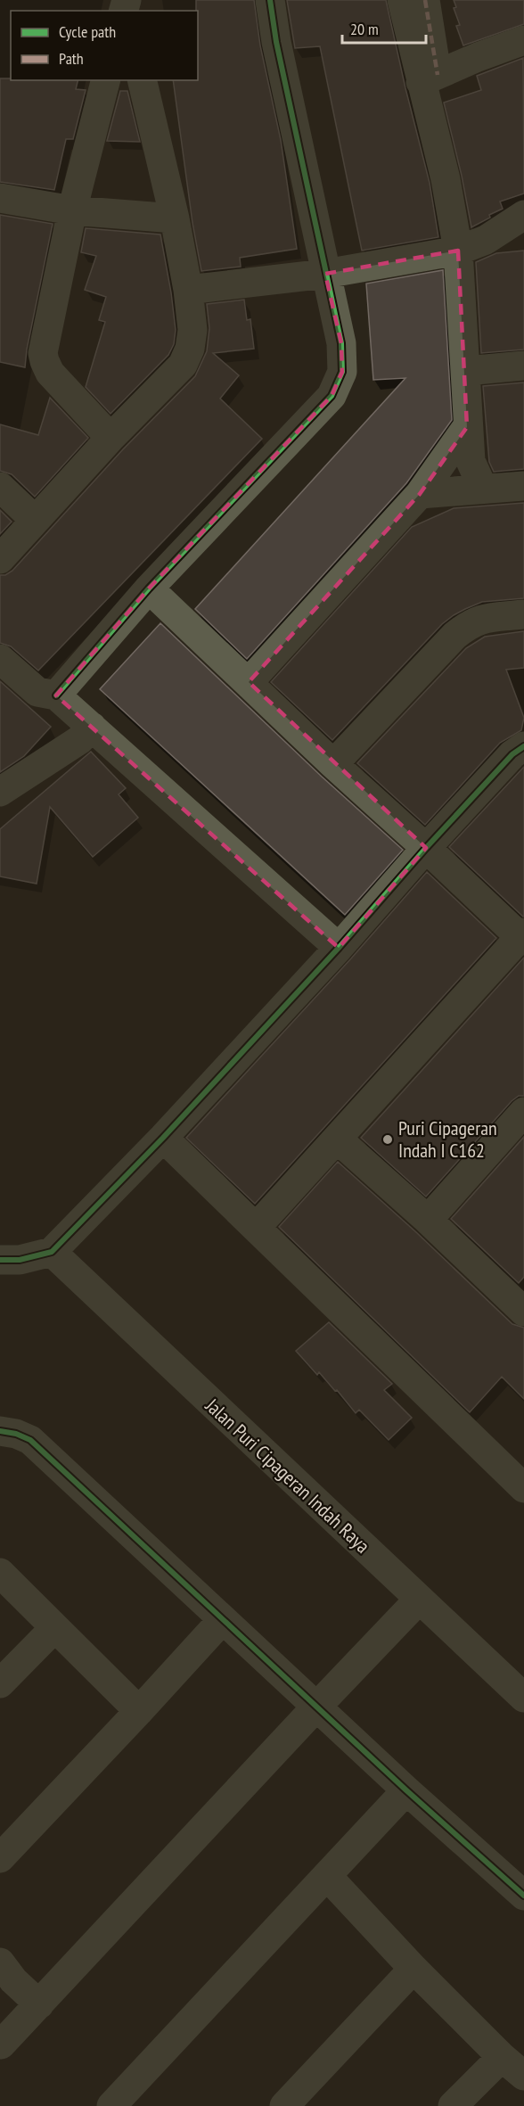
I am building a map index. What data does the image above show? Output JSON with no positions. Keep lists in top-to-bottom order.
{
  "streets": {
    "street": ["Jalan Puri Cipageran Indah Raya"]
  },
  "places": ["Puri Cipageran Indah I C162"],
  "legend": ["Cycle path", "Path"],
  "scale_bar": "20 m"
}
